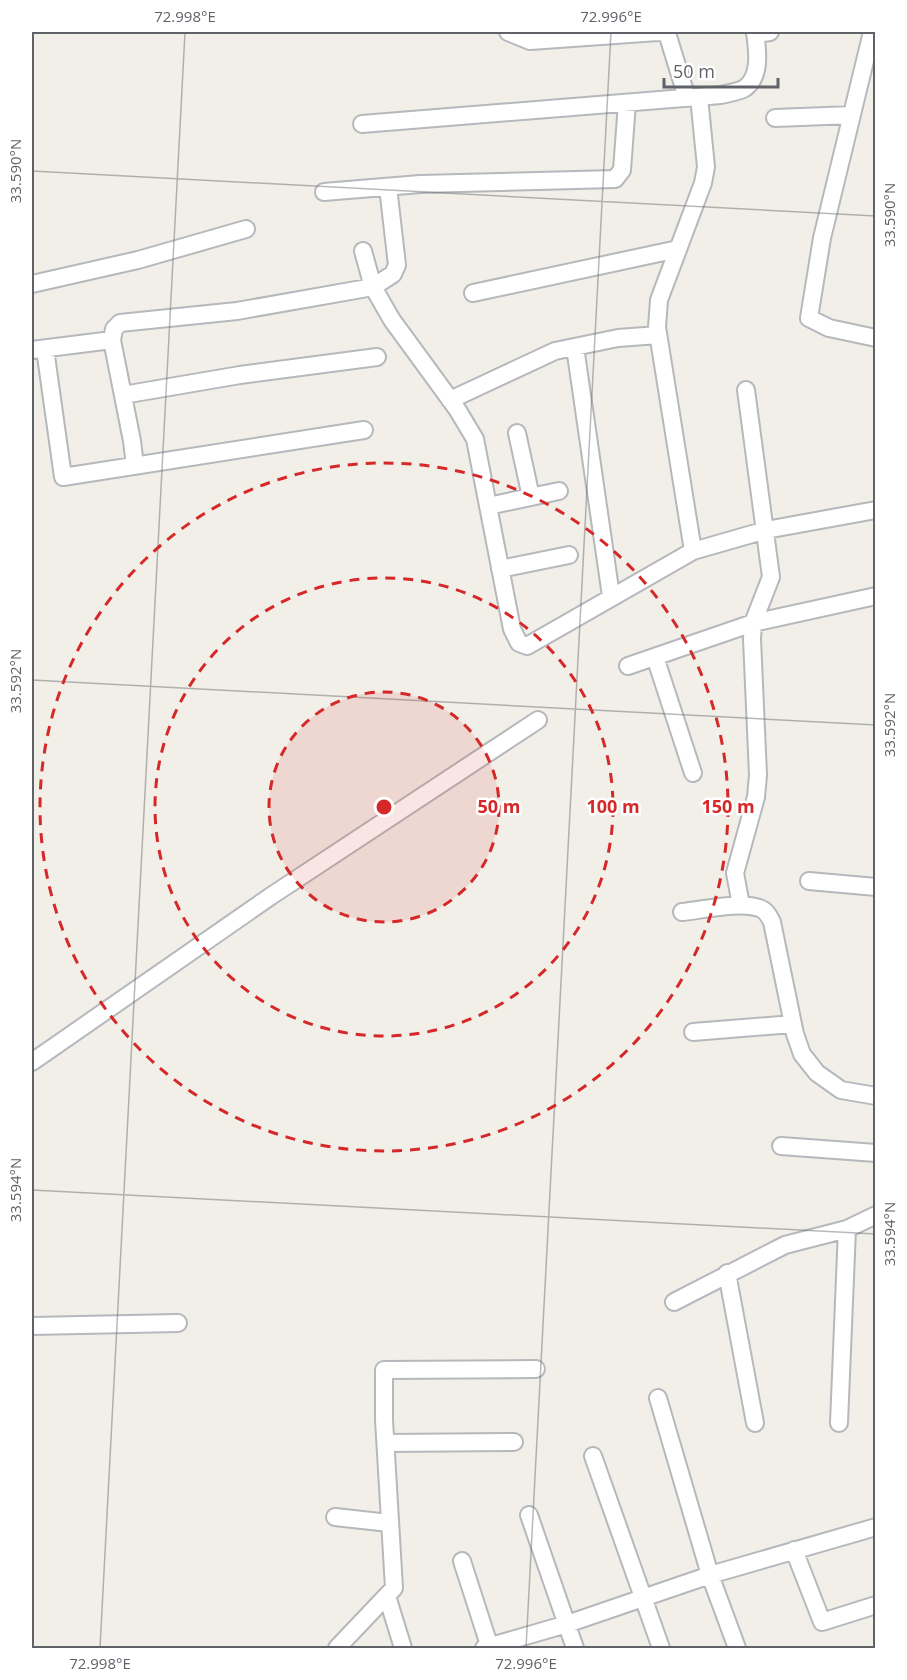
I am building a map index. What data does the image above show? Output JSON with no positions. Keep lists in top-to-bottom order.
{
  "scale_bar": "50 m",
  "coordinates": [
    "72.998°E",
    "72.996°E",
    "33.590°N",
    "33.592°N",
    "33.594°N"
  ],
  "rings": ["50 m", "100 m", "150 m"]
}
